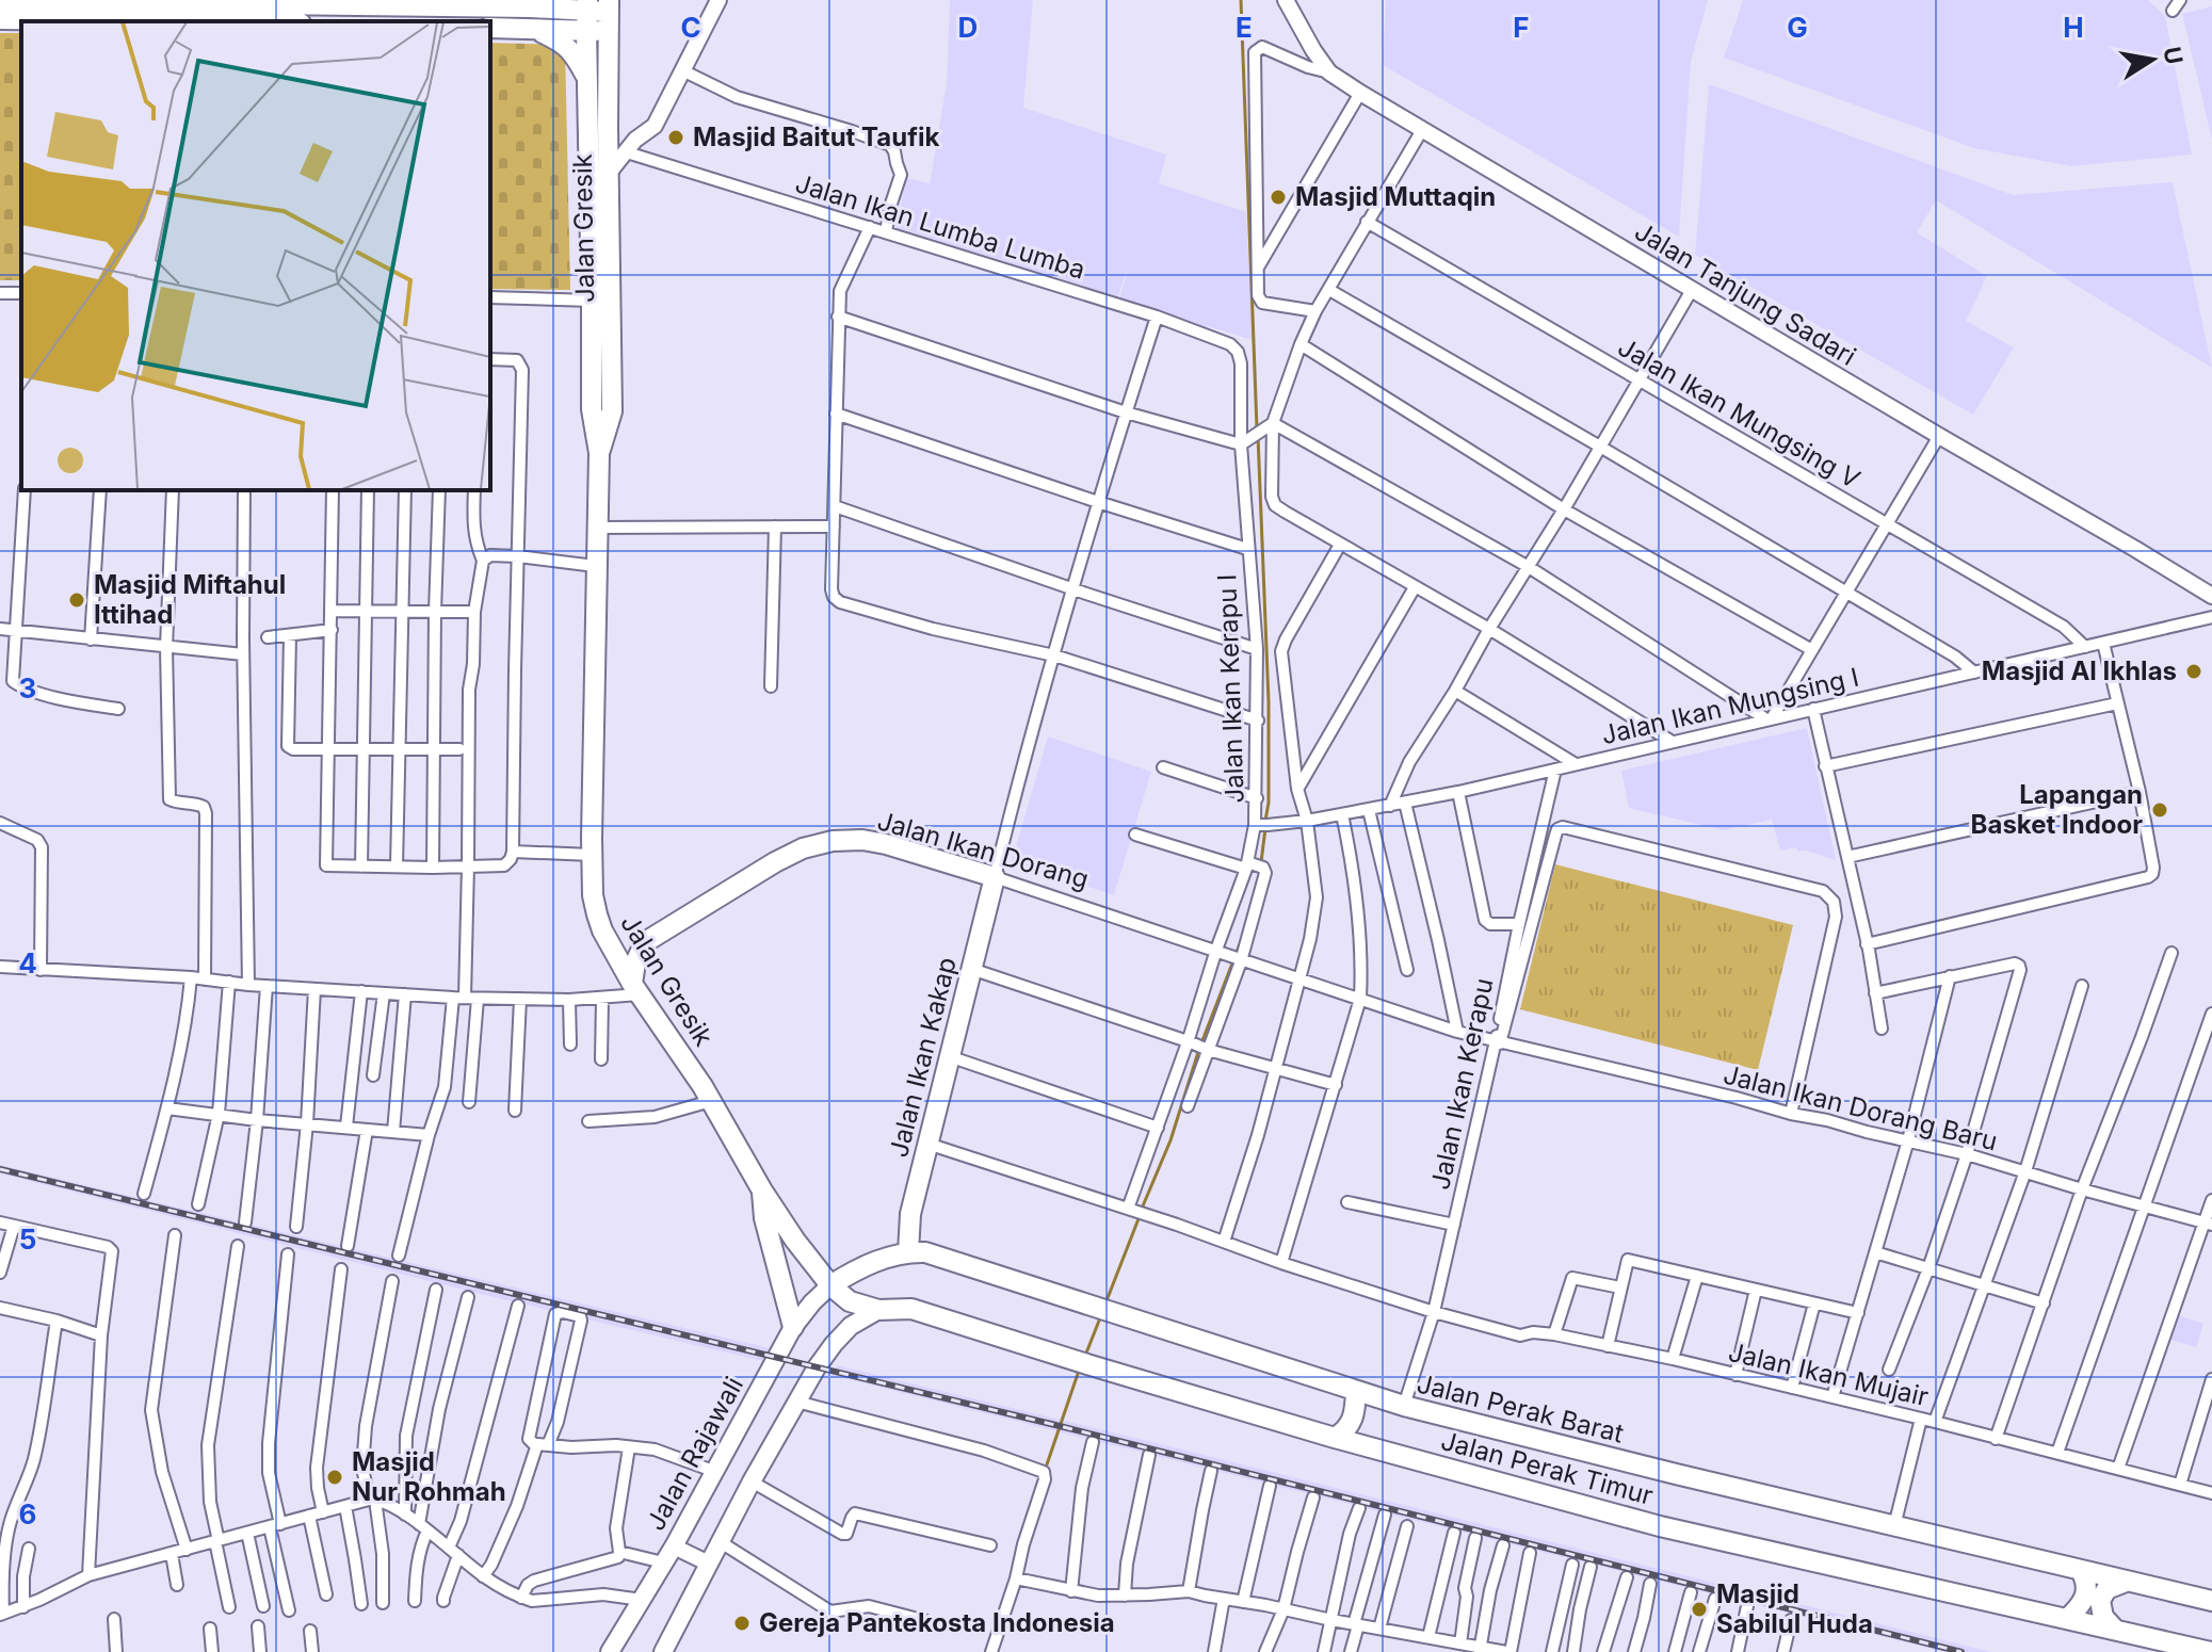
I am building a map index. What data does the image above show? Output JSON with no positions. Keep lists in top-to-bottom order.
{
  "streets": {
    "highway": [
      "Jalan Gresik",
      "Jalan Ikan Dorang",
      "Jalan Ikan Kakap",
      "Jalan Perak Barat",
      "Jalan Perak Timur"
    ],
    "main road": ["Jalan Rajawali"],
    "street": [
      "Jalan Ikan Lumba Lumba",
      "Jalan Tanjung Sadari",
      "Jalan Ikan Mungsing V",
      "Jalan Ikan Kerapu I",
      "Jalan Ikan Mungsing I",
      "Jalan Ikan Kerapu",
      "Jalan Ikan Dorang Baru",
      "Jalan Ikan Mujair"
    ]
  },
  "crossings": [
    ["Jalan Ikan Lumba Lumba", "Jalan Ikan Kerapu I"],
    ["Jalan Gresik", "Jalan Perak Barat"],
    ["Jalan Gresik", "Jalan Rajawali"],
    ["Jalan Gresik", "Jalan Perak Timur"],
    ["Jalan Ikan Mungsing V", "Jalan Ikan Mungsing I"],
    ["Jalan Ikan Kerapu I", "Jalan Ikan Mungsing I"],
    ["Jalan Ikan Kerapu I", "Jalan Ikan Dorang"],
    ["Jalan Ikan Mungsing I", "Jalan Ikan Kerapu"],
    ["Jalan Ikan Dorang", "Jalan Ikan Kakap"],
    ["Jalan Ikan Kakap", "Jalan Perak Barat"],
    ["Jalan Ikan Kerapu", "Jalan Ikan Dorang Baru"],
    ["Jalan Ikan Kerapu", "Jalan Ikan Mujair"],
    ["Jalan Ikan Kerapu", "Jalan Perak Barat"],
    ["Jalan Perak Barat", "Jalan Rajawali"]
  ],
  "places": [
    "Masjid Baitut Taufik",
    "Masjid Muttaqin",
    "Masjid Miftahul Ittihad",
    "Masjid Al Ikhlas",
    "Lapangan Basket Indoor",
    "Masjid Nur Rohmah",
    "Masjid Sabilul Huda",
    "Gereja Pantekosta Indonesia"
  ],
  "north": "right",
  "grid": {
    "columns": [
      "C",
      "D",
      "E",
      "F",
      "G",
      "H"
    ],
    "rows": [
      "3",
      "4",
      "5",
      "6"
    ]
  }
}
